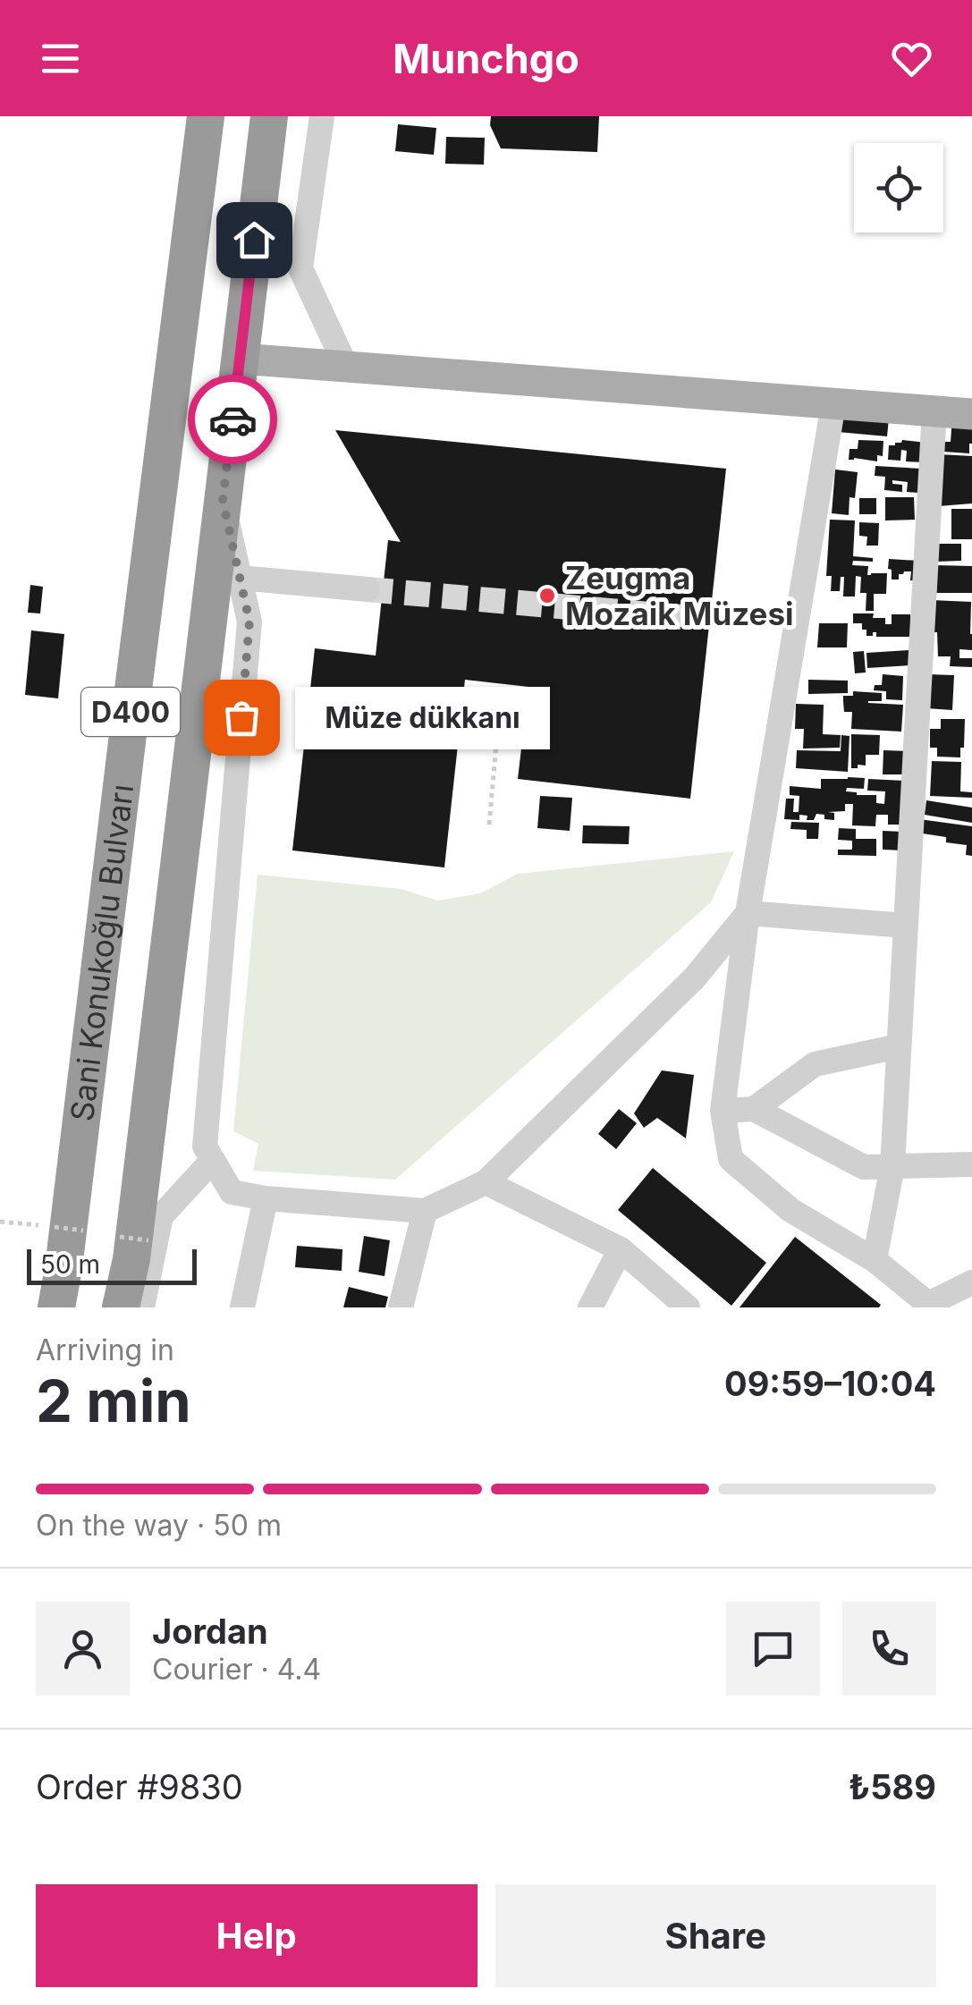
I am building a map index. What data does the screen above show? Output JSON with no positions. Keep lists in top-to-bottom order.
{
  "streets": {
    "highway": ["D400", "Sani Konukoğlu Bulvarı"]
  },
  "places": ["Zeugma Mozaik Müzesi", "Müze dükkanı"],
  "scale_bar": "50 m",
  "page": {
    "header": "Munchgo",
    "bubble": "Müze dükkanı",
    "scale": "50 m",
    "heading": ["2 min", "Arriving in", "09:59–10:04"],
    "panel": [
      "Jordan",
      "Courier · 4.4",
      "Order #9830",
      "₺589"
    ],
    "bar": "On the way · 50 m",
    "buttons": ["Help", "Share"]
  }
}
